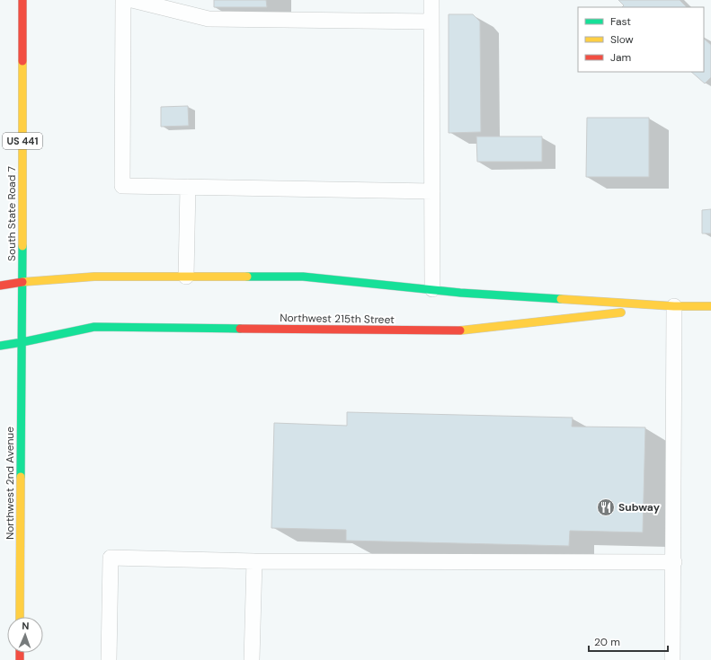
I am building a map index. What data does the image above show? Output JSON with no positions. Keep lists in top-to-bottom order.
{
  "streets": {
    "street": [
      "US 441",
      "South State Road 7",
      "Northwest 215th Street",
      "Northwest 2nd Avenue"
    ]
  },
  "crossings": [
    ["South State Road 7", "Northwest 215th Street"],
    ["South State Road 7", "Northwest 2nd Avenue"],
    ["Northwest 215th Street", "Northwest 2nd Avenue"]
  ],
  "places": {
    "restaurant": ["Subway"]
  },
  "legend": ["Fast", "Slow", "Jam"],
  "scale_bar": "20 m",
  "north": "top"
}
